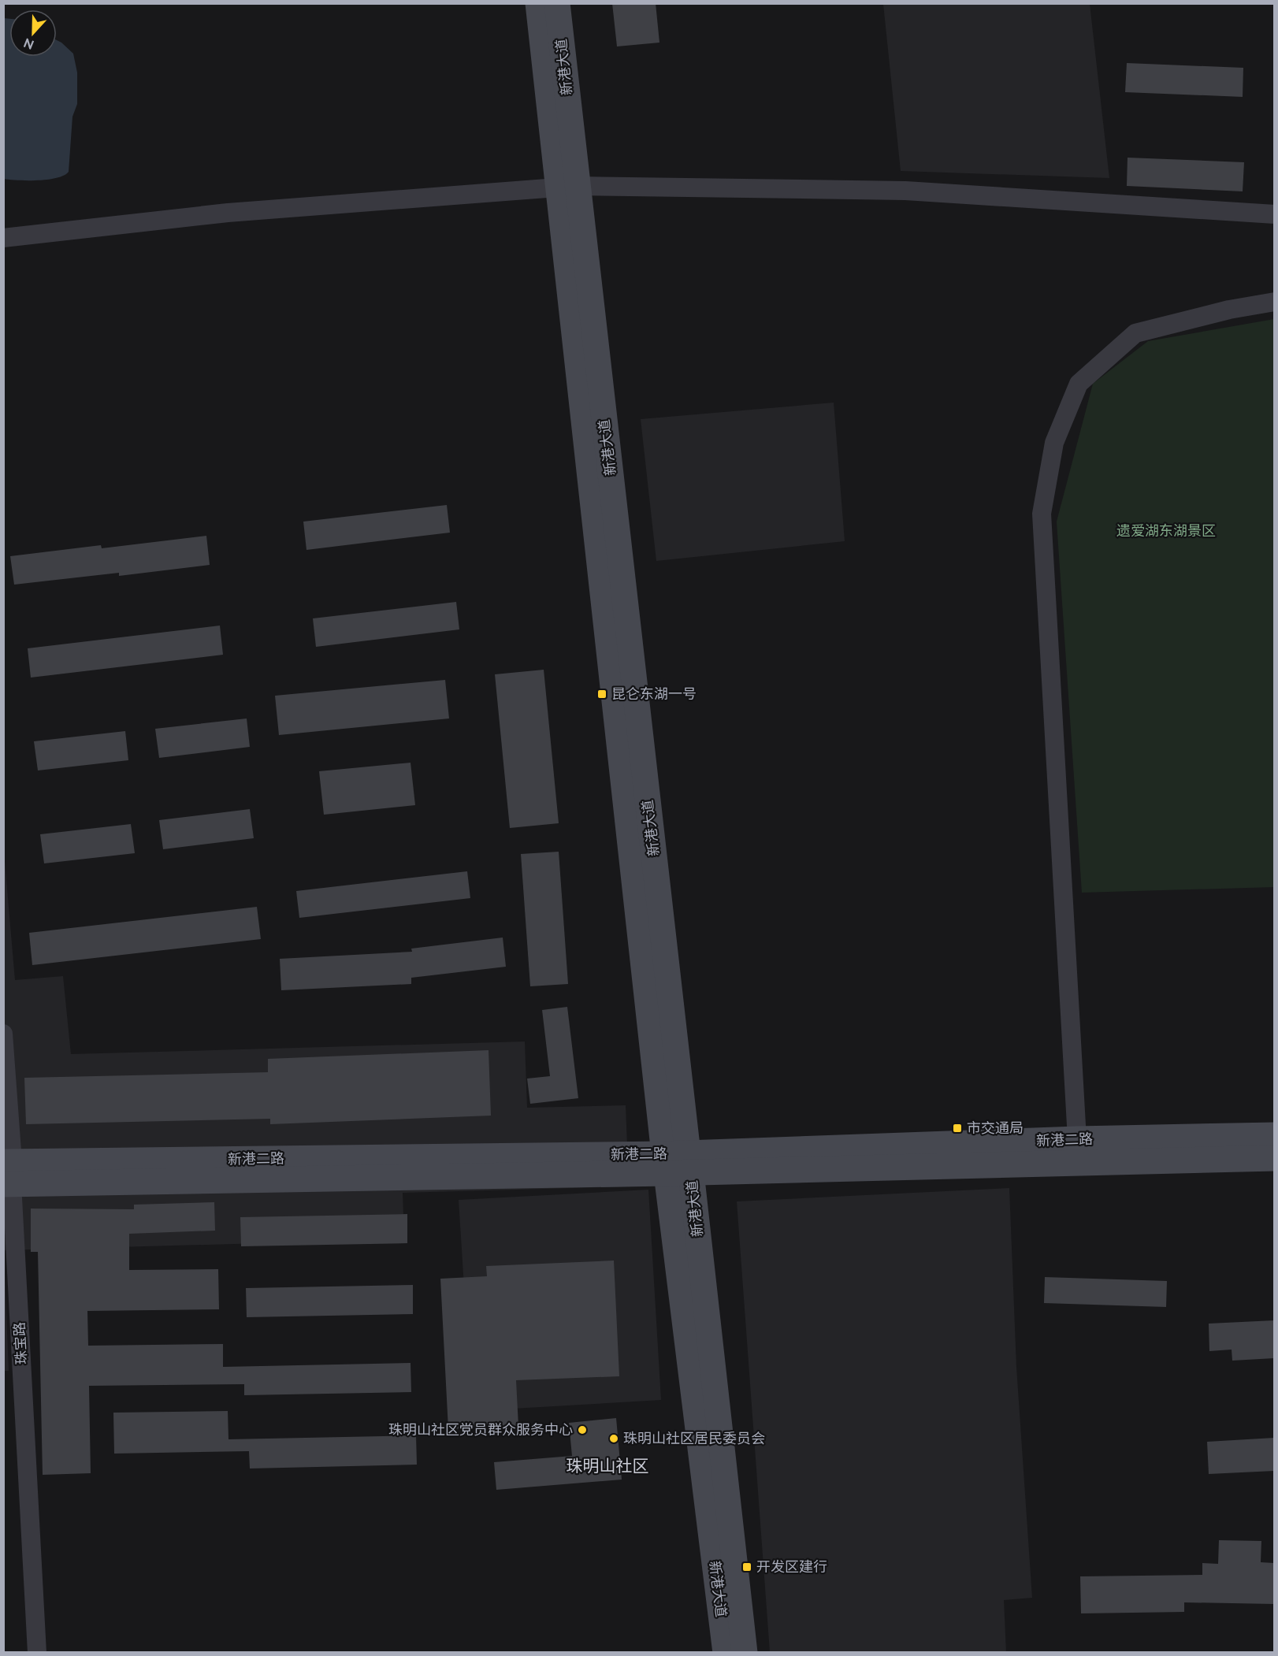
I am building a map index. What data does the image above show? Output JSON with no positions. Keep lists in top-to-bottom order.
{
  "streets": {
    "main road": ["新港大道", "新港二路"],
    "street": ["珠宝路"]
  },
  "crossings": [
    ["新港大道", "新港二路"],
    ["新港二路", "珠宝路"]
  ],
  "districts": ["珠明山社区"],
  "parks": ["遗爱湖东湖景区"],
  "places": {
    "transit": ["昆仑东湖一号", "市交通局", "开发区建行"],
    "other": ["珠明山社区党员群众服务中心", "珠明山社区居民委员会"]
  },
  "north": "bottom"
}
